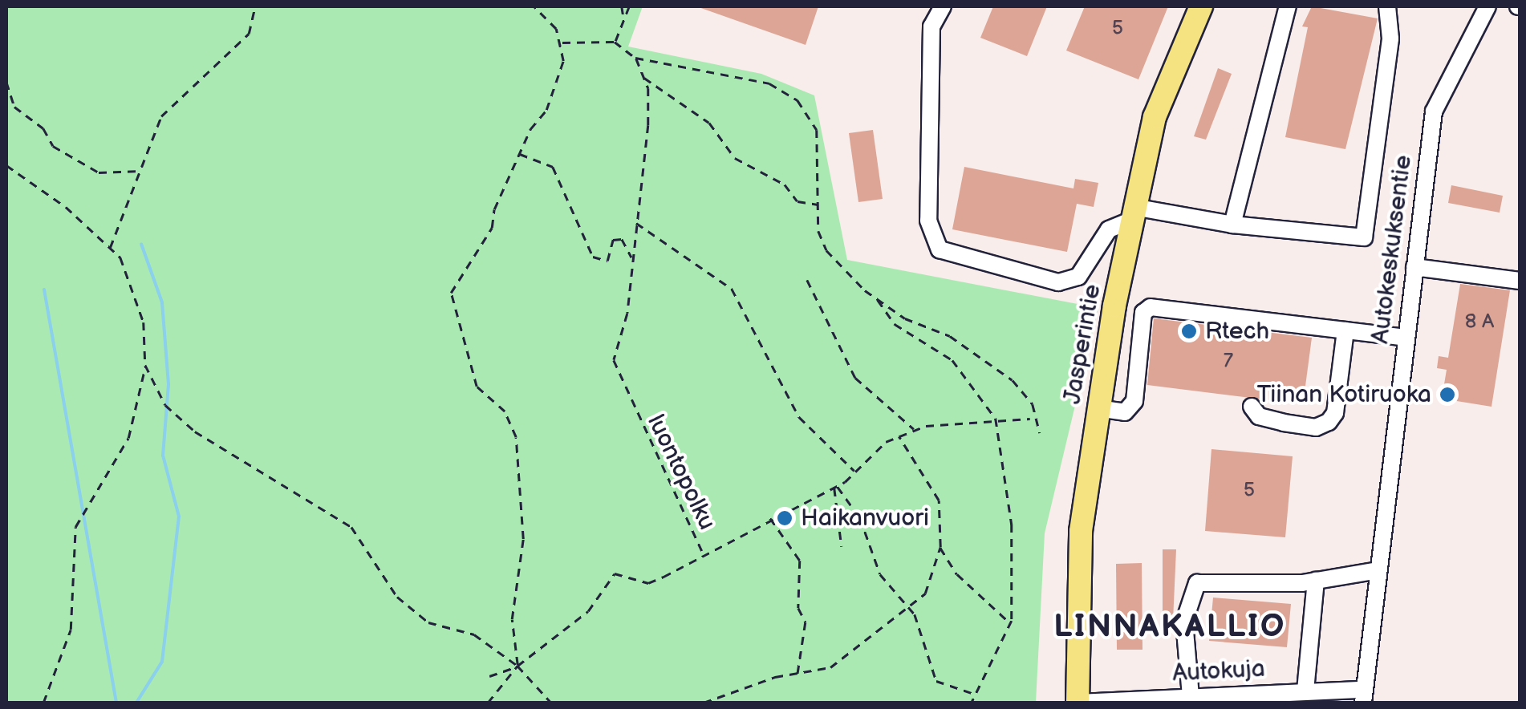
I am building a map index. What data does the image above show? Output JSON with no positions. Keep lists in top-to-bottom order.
{
  "streets": {
    "main road": ["Jasperintie"],
    "street": ["Autokeskuksentie", "Autokuja"],
    "path": ["luontopolku"]
  },
  "crossings": [
    ["Autokeskuksentie", "Autokuja"],
    ["Jasperintie", "Autokuja"]
  ],
  "districts": ["LINNAKALLIO"],
  "places": ["Rtech", "Tiinan Kotiruoka", "Haikanvuori"],
  "house_numbers": [
    "5",
    "8 A",
    "7",
    "5"
  ]
}
